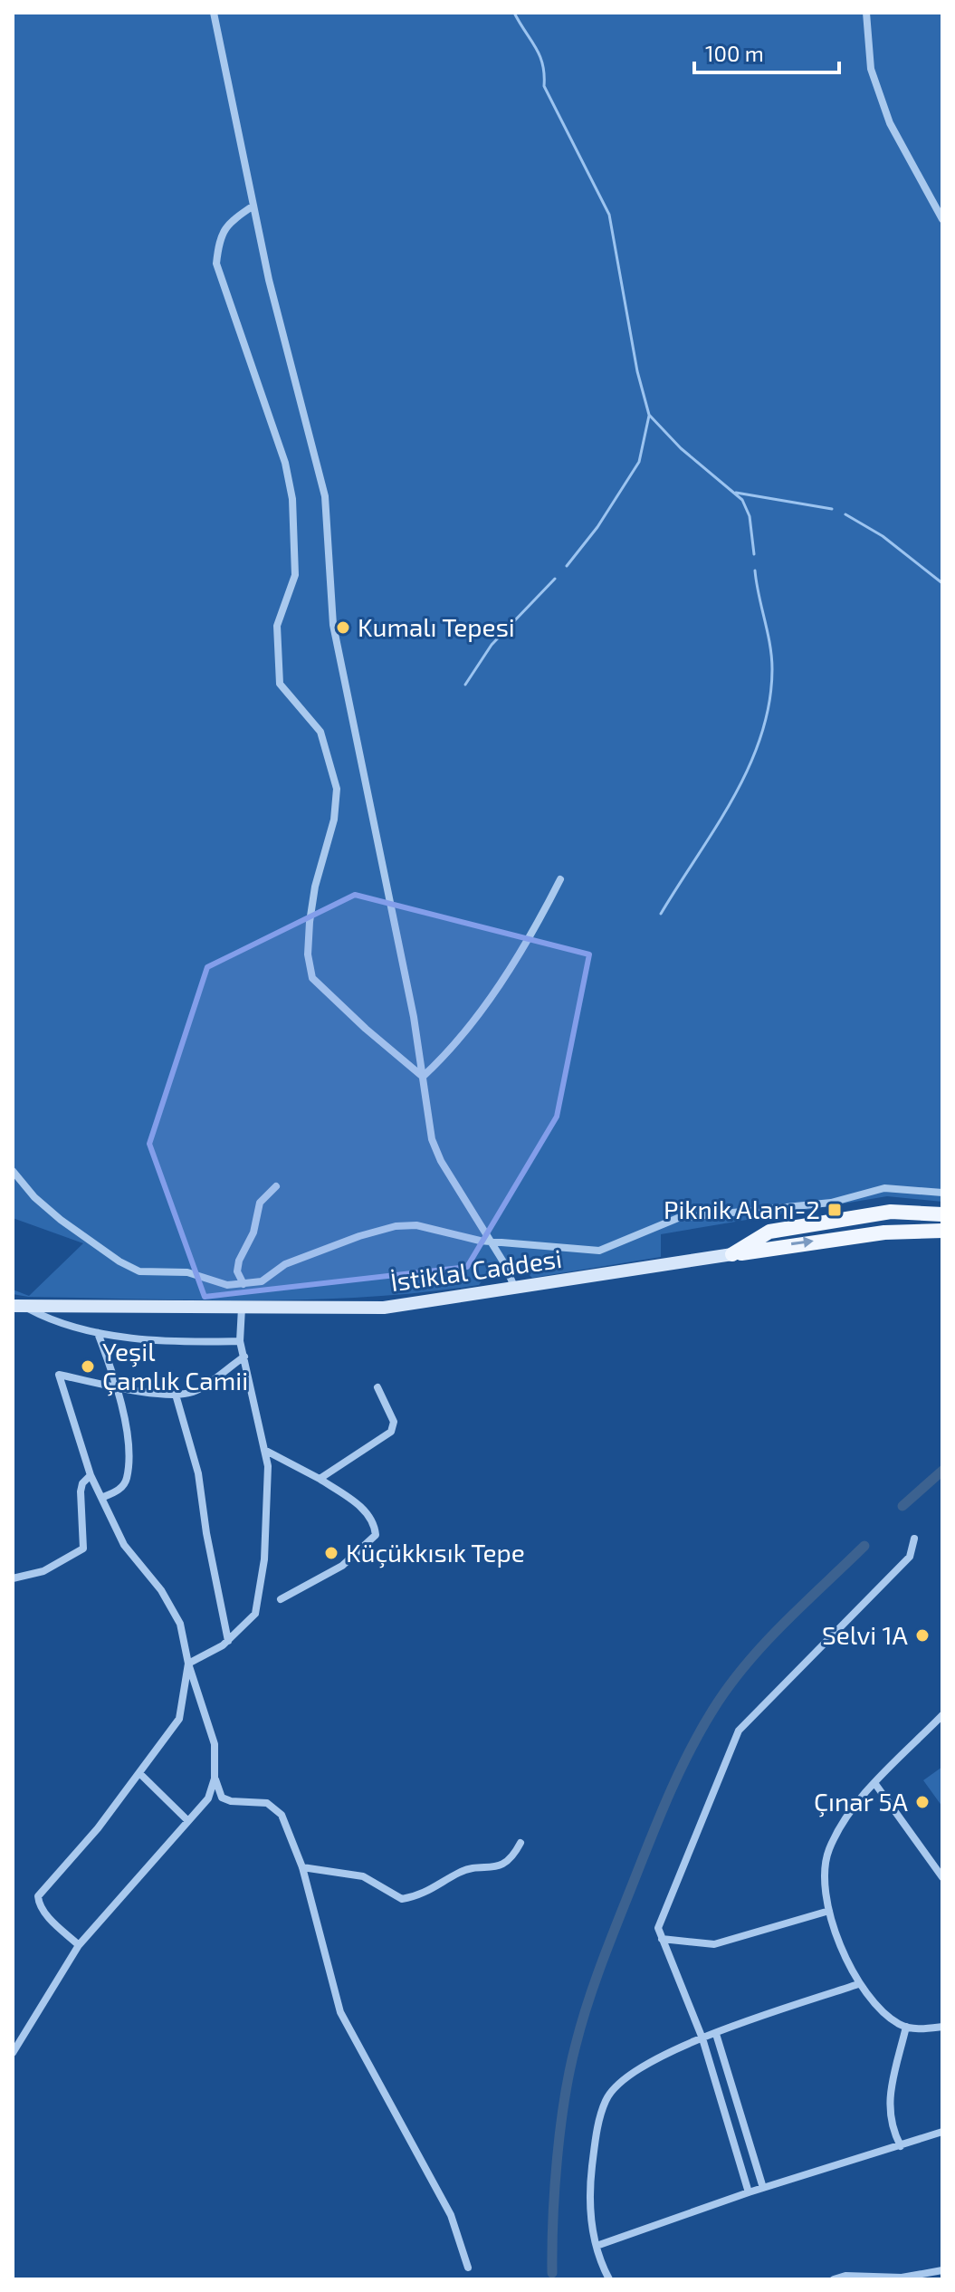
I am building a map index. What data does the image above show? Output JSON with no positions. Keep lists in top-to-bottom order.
{
  "streets": {
    "main road": ["İstiklal Caddesi"]
  },
  "places": {
    "other": [
      "Kumalı Tepesi",
      "Yeşil Çamlık Camii",
      "Küçükkısık Tepe",
      "Selvi 1A",
      "Çınar 5A"
    ],
    "transit": ["Piknik Alanı-2"]
  },
  "scale_bar": "100 m"
}
